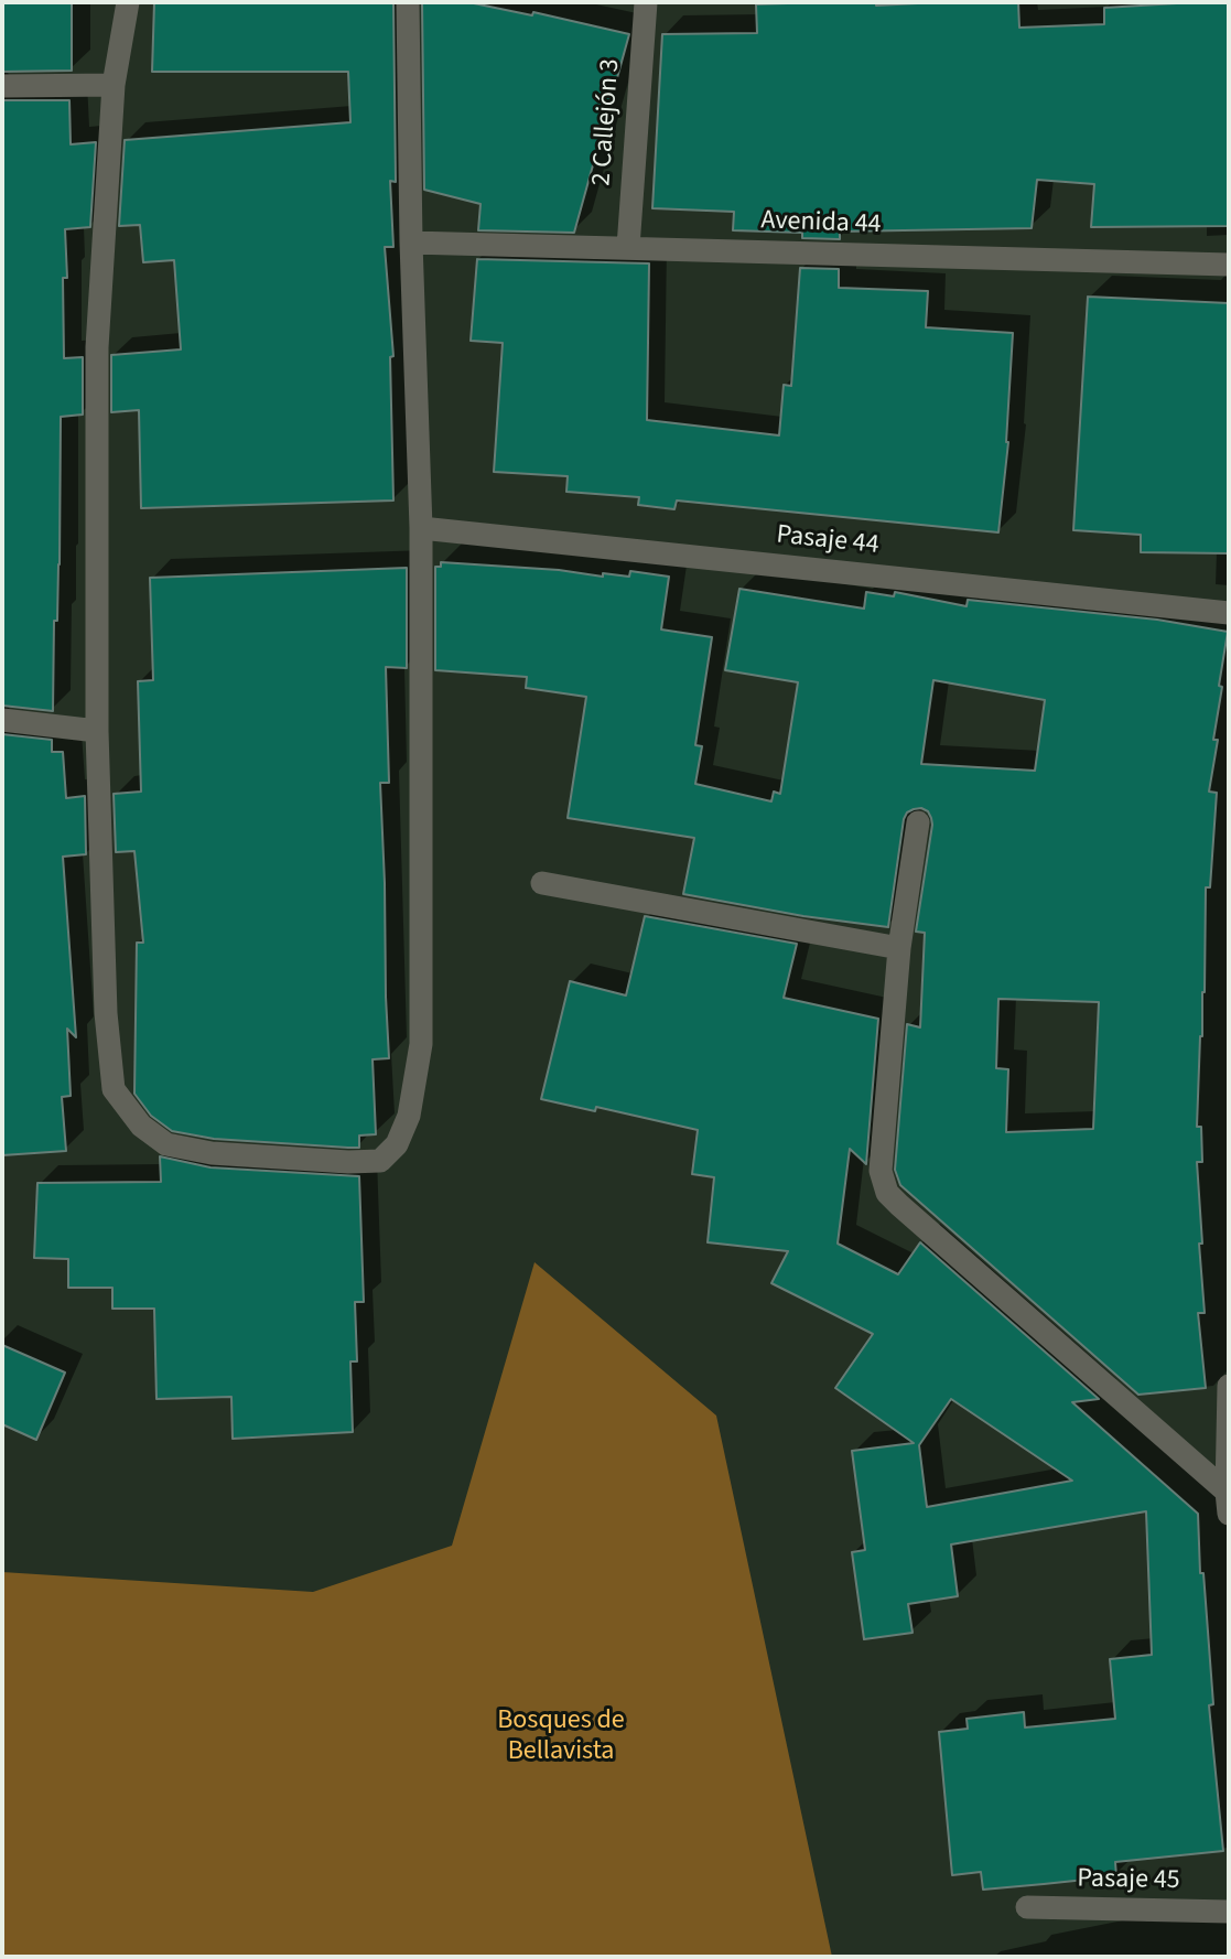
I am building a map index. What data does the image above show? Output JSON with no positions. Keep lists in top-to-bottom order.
{
  "streets": {
    "street": [
      "2 Callejón 3",
      "Avenida 44",
      "Pasaje 44",
      "Pasaje 45"
    ]
  },
  "crossings": [
    ["2 Callejón 3", "Avenida 44"]
  ],
  "parks": ["Bosques de Bellavista"]
}
